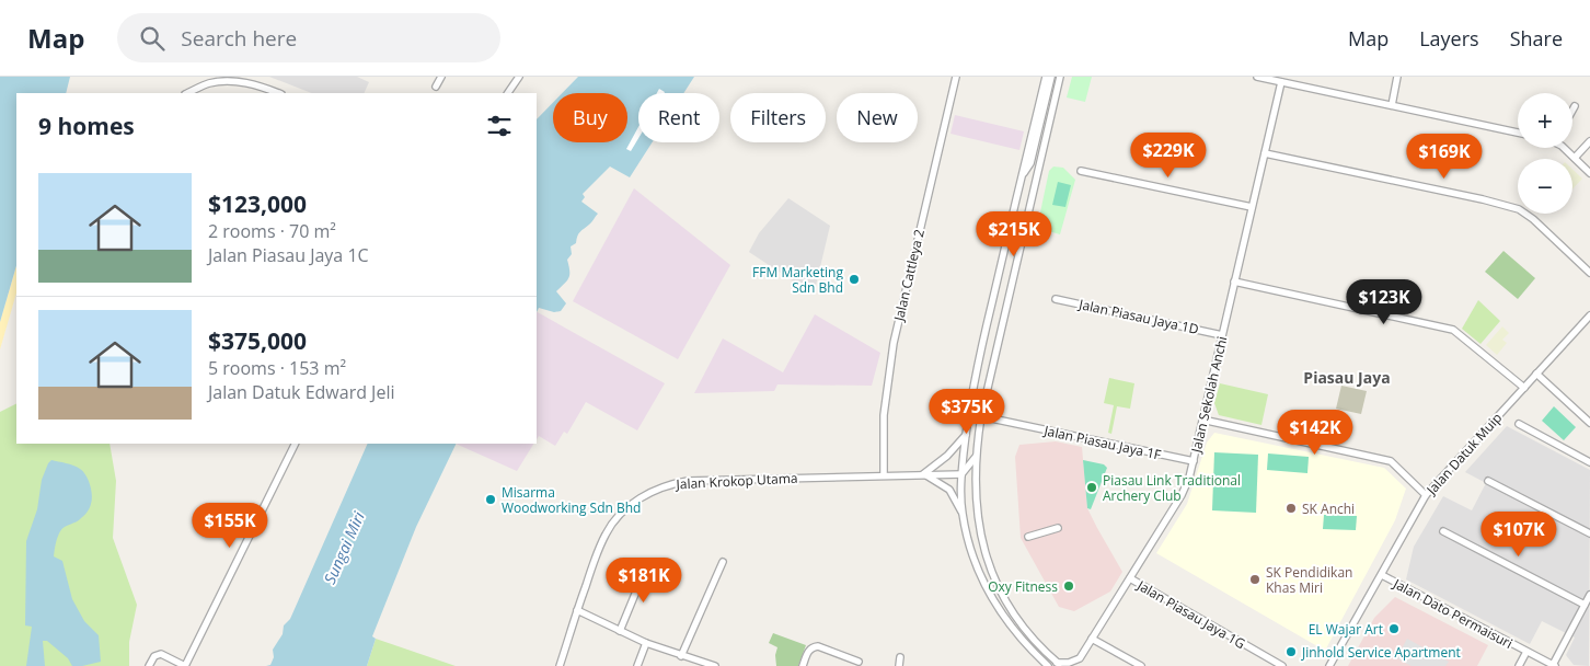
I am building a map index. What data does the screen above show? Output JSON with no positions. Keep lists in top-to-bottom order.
{
  "streets": {
    "street": [
      "Jalan Cattleya 2",
      "Jalan Piasau Jaya 1D",
      "Jalan Sekolah Anchi",
      "Jalan Piasau Jaya 1F",
      "Jalan Datuk Muip",
      "Jalan Krokop Utama",
      "Jalan Dato Permaisuri",
      "Jalan Piasau Jaya 1G"
    ]
  },
  "crossings": [
    ["Jalan Cattleya 2", "Jalan Krokop Utama"],
    ["Jalan Piasau Jaya 1D", "Jalan Sekolah Anchi"],
    ["Jalan Sekolah Anchi", "Jalan Piasau Jaya 1F"],
    ["Jalan Sekolah Anchi", "Jalan Piasau Jaya 1G"],
    ["Jalan Datuk Muip", "Jalan Dato Permaisuri"]
  ],
  "districts": ["Piasau Jaya"],
  "water": ["Sungai Miri"],
  "places": [
    "FFM Marketing Sdn Bhd",
    "Piasau Link Traditional Archery Club",
    "Misarma Woodworking Sdn Bhd",
    "SK Anchi",
    "SK Pendidikan Khas Miri",
    "Oxy Fitness",
    "EL Wajar Art",
    "Jinhold Service Apartment"
  ],
  "page": {
    "header": "Map",
    "search": "Search here",
    "nav": ["Map", "Layers", "Share"],
    "map_buttons": ["+", "−"],
    "chip": [
      "Buy",
      "Rent",
      "Filters",
      "New"
    ],
    "heading": "9 homes",
    "price": [
      "$229K",
      "$169K",
      "$215K",
      "$123K",
      "$375K",
      "$142K",
      "$155K",
      "$107K",
      "$181K"
    ],
    "list": [
      {
        "name": "$123,000",
        "note": "2 rooms · 70 m² · Jalan Piasau Jaya 1C"
      },
      {
        "name": "$375,000",
        "note": "5 rooms · 153 m² · Jalan Datuk Edward Jeli"
      }
    ]
  }
}
